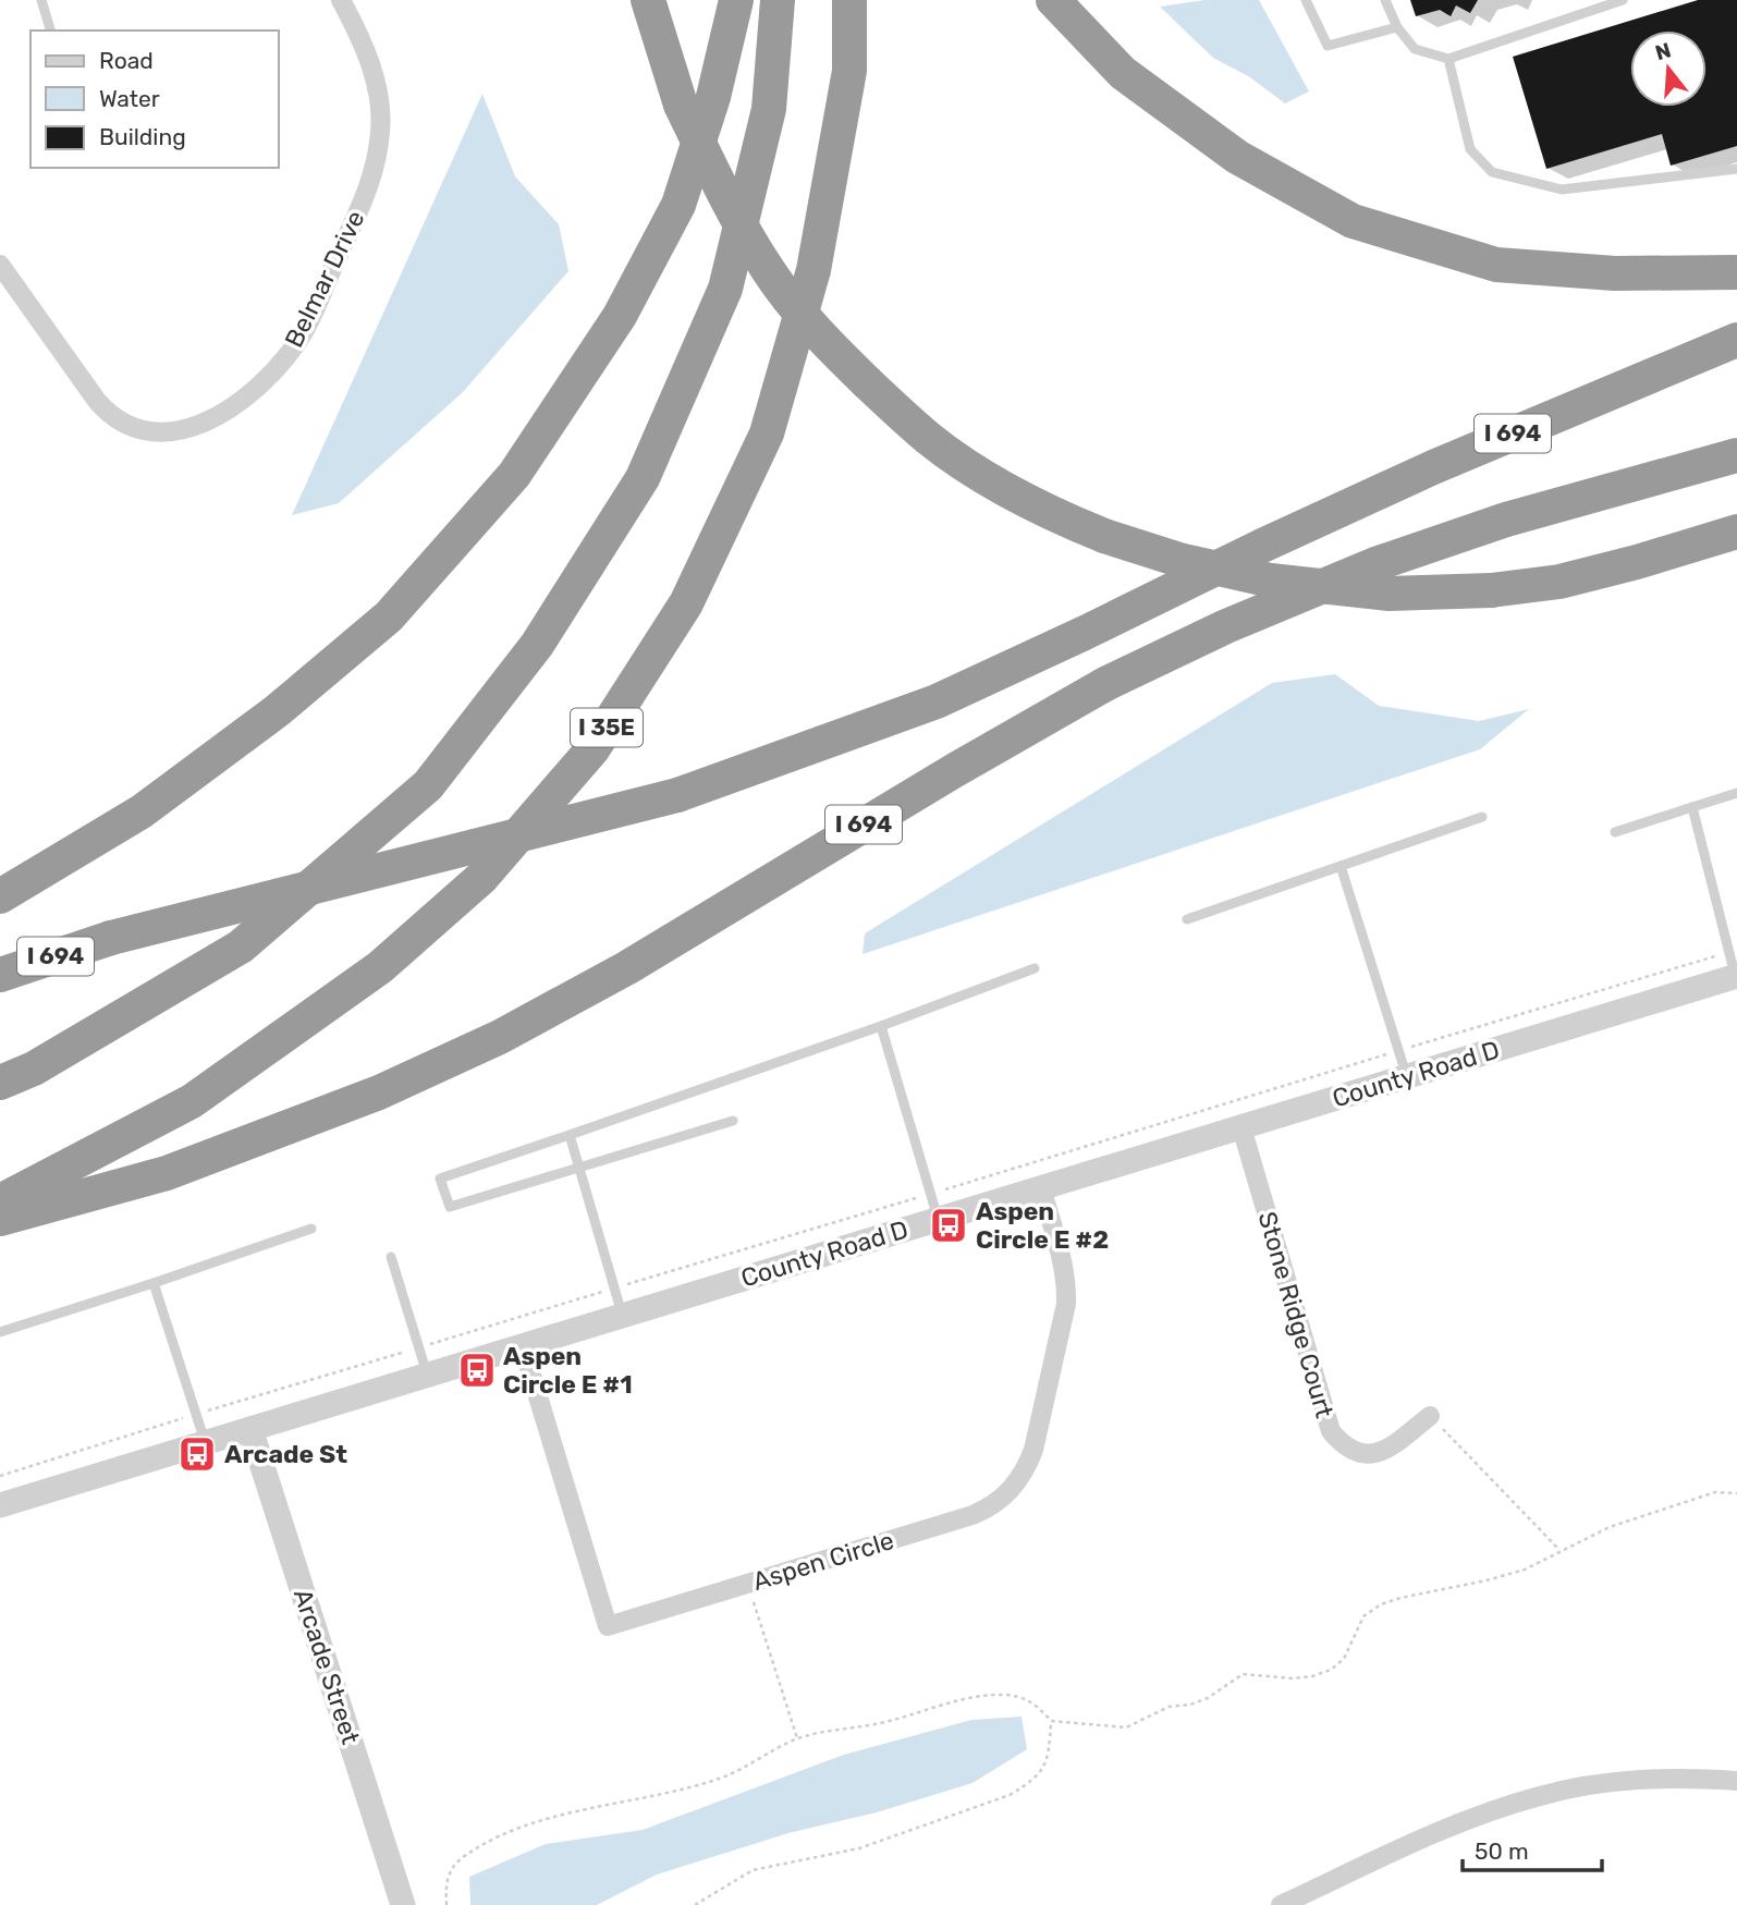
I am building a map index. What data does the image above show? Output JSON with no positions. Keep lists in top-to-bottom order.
{
  "streets": {
    "highway": ["I 694", "I 35E"],
    "street": [
      "Belmar Drive",
      "County Road D",
      "Stone Ridge Court",
      "Aspen Circle",
      "Arcade Street"
    ]
  },
  "crossings": [
    ["County Road D", "Stone Ridge Court"],
    ["County Road D", "Aspen Circle"],
    ["County Road D", "Arcade Street"]
  ],
  "places": {
    "bus stop": ["Aspen Circle E #2", "Aspen Circle E #1", "Arcade St"]
  },
  "legend": ["Road", "Water", "Building"],
  "scale_bar": "50 m",
  "north": "top"
}
